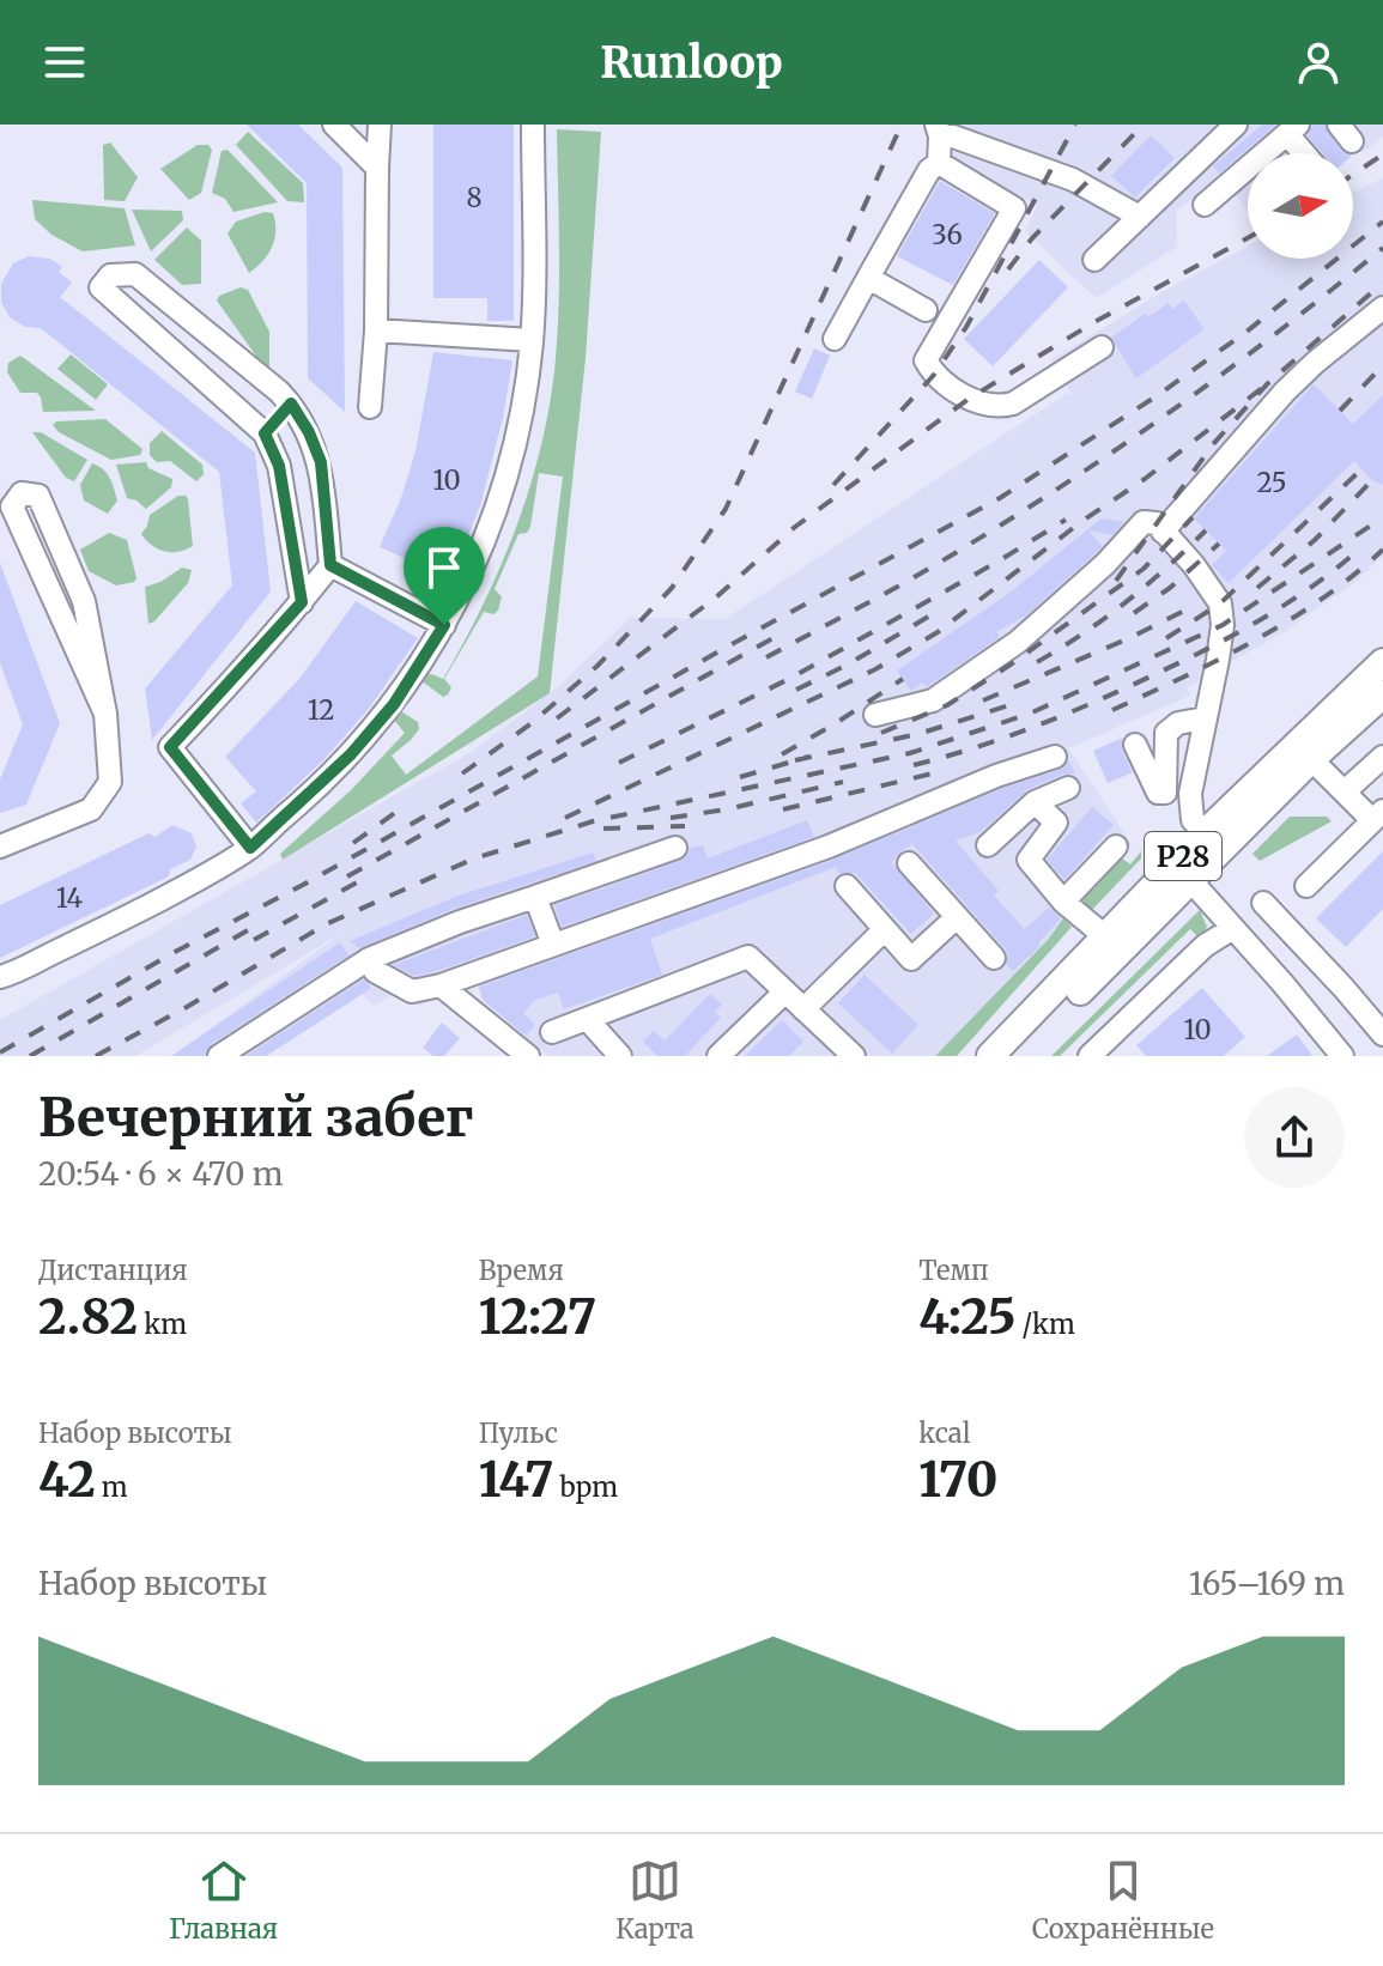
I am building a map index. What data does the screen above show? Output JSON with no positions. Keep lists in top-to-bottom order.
{
  "streets": {
    "main road": ["Р28"]
  },
  "house_numbers": [
    "8",
    "36",
    "10",
    "25",
    "12",
    "14",
    "10"
  ],
  "north": "right",
  "page": {
    "header": "Runloop",
    "heading": ["Вечерний забег", "20:54 · 6 × 470 m"],
    "stats": [
      ["Дистанция", "2.82 km"],
      ["Время", "12:27"],
      ["Темп", "4:25 /km"],
      ["Набор высоты", "42 m"],
      ["Пульс", "147 bpm"],
      ["kcal", "170"]
    ],
    "chart": ["Набор высоты", "165–169 m"],
    "tabs": ["Главная", "Карта", "Сохранённые"]
  }
}
